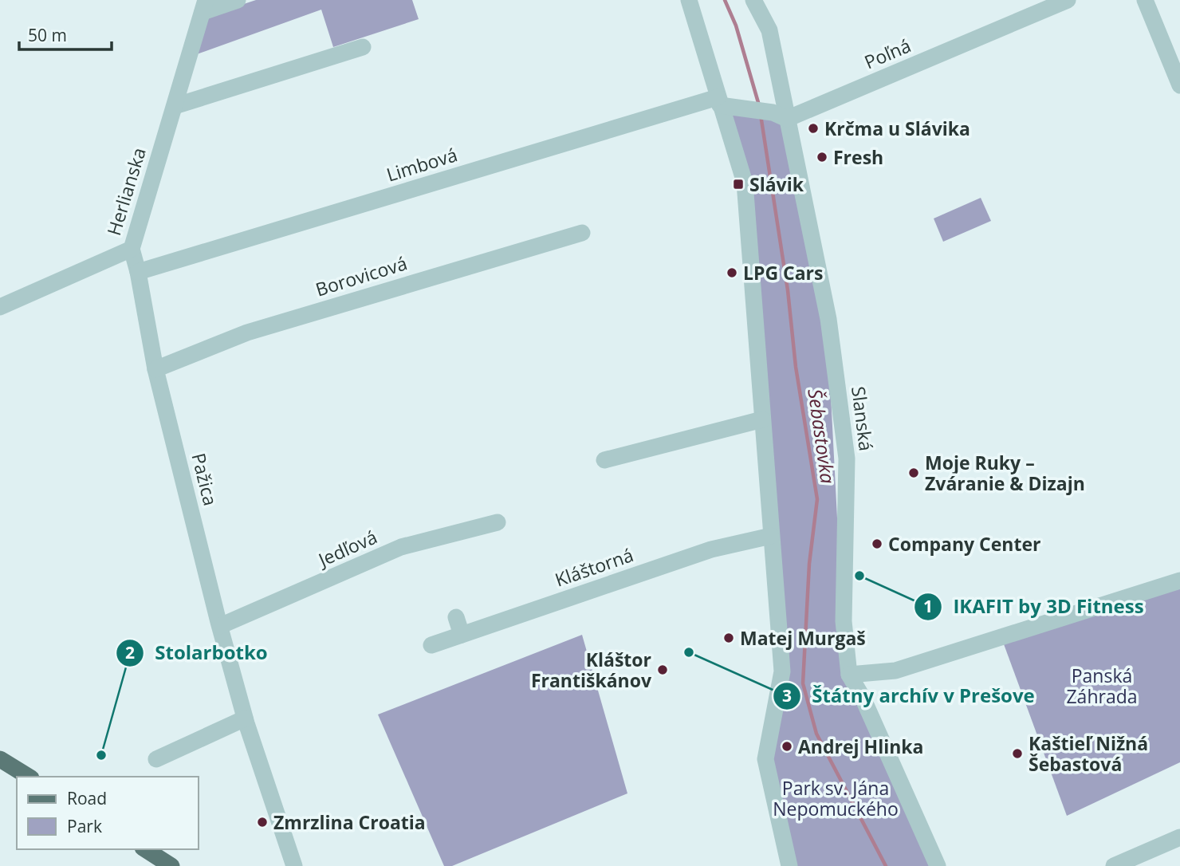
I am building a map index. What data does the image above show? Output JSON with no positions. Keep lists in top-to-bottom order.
{
  "streets": {
    "street": [
      "Poľná",
      "Limbová",
      "Herlianska",
      "Borovicová",
      "Slanská",
      "Pažica",
      "Jedľová",
      "Kláštorná"
    ]
  },
  "crossings": [
    ["Poľná", "Limbová"],
    ["Poľná", "Slanská"],
    ["Limbová", "Pažica"],
    ["Herlianska", "Pažica"],
    ["Borovicová", "Pažica"],
    ["Pažica", "Jedľová"]
  ],
  "water": ["Šebastovka"],
  "parks": ["Panská Záhrada", "Park sv. Jána Nepomuckého"],
  "places": {
    "other": [
      "Krčma u Slávika",
      "Fresh",
      "LPG Cars",
      "Moje Ruky – Zváranie & Dizajn",
      "Company Center",
      "IKAFIT by 3D Fitness",
      "Matej Murgaš",
      "Štátny archív v Prešove",
      "Kláštor Františkánov",
      "Andrej Hlinka",
      "Kaštieľ Nižná Šebastová",
      "Stolarbotko",
      "Zmrzlina Croatia"
    ],
    "transit": ["Slávik"]
  },
  "legend": ["Road", "Park"],
  "scale_bar": "50 m"
}
